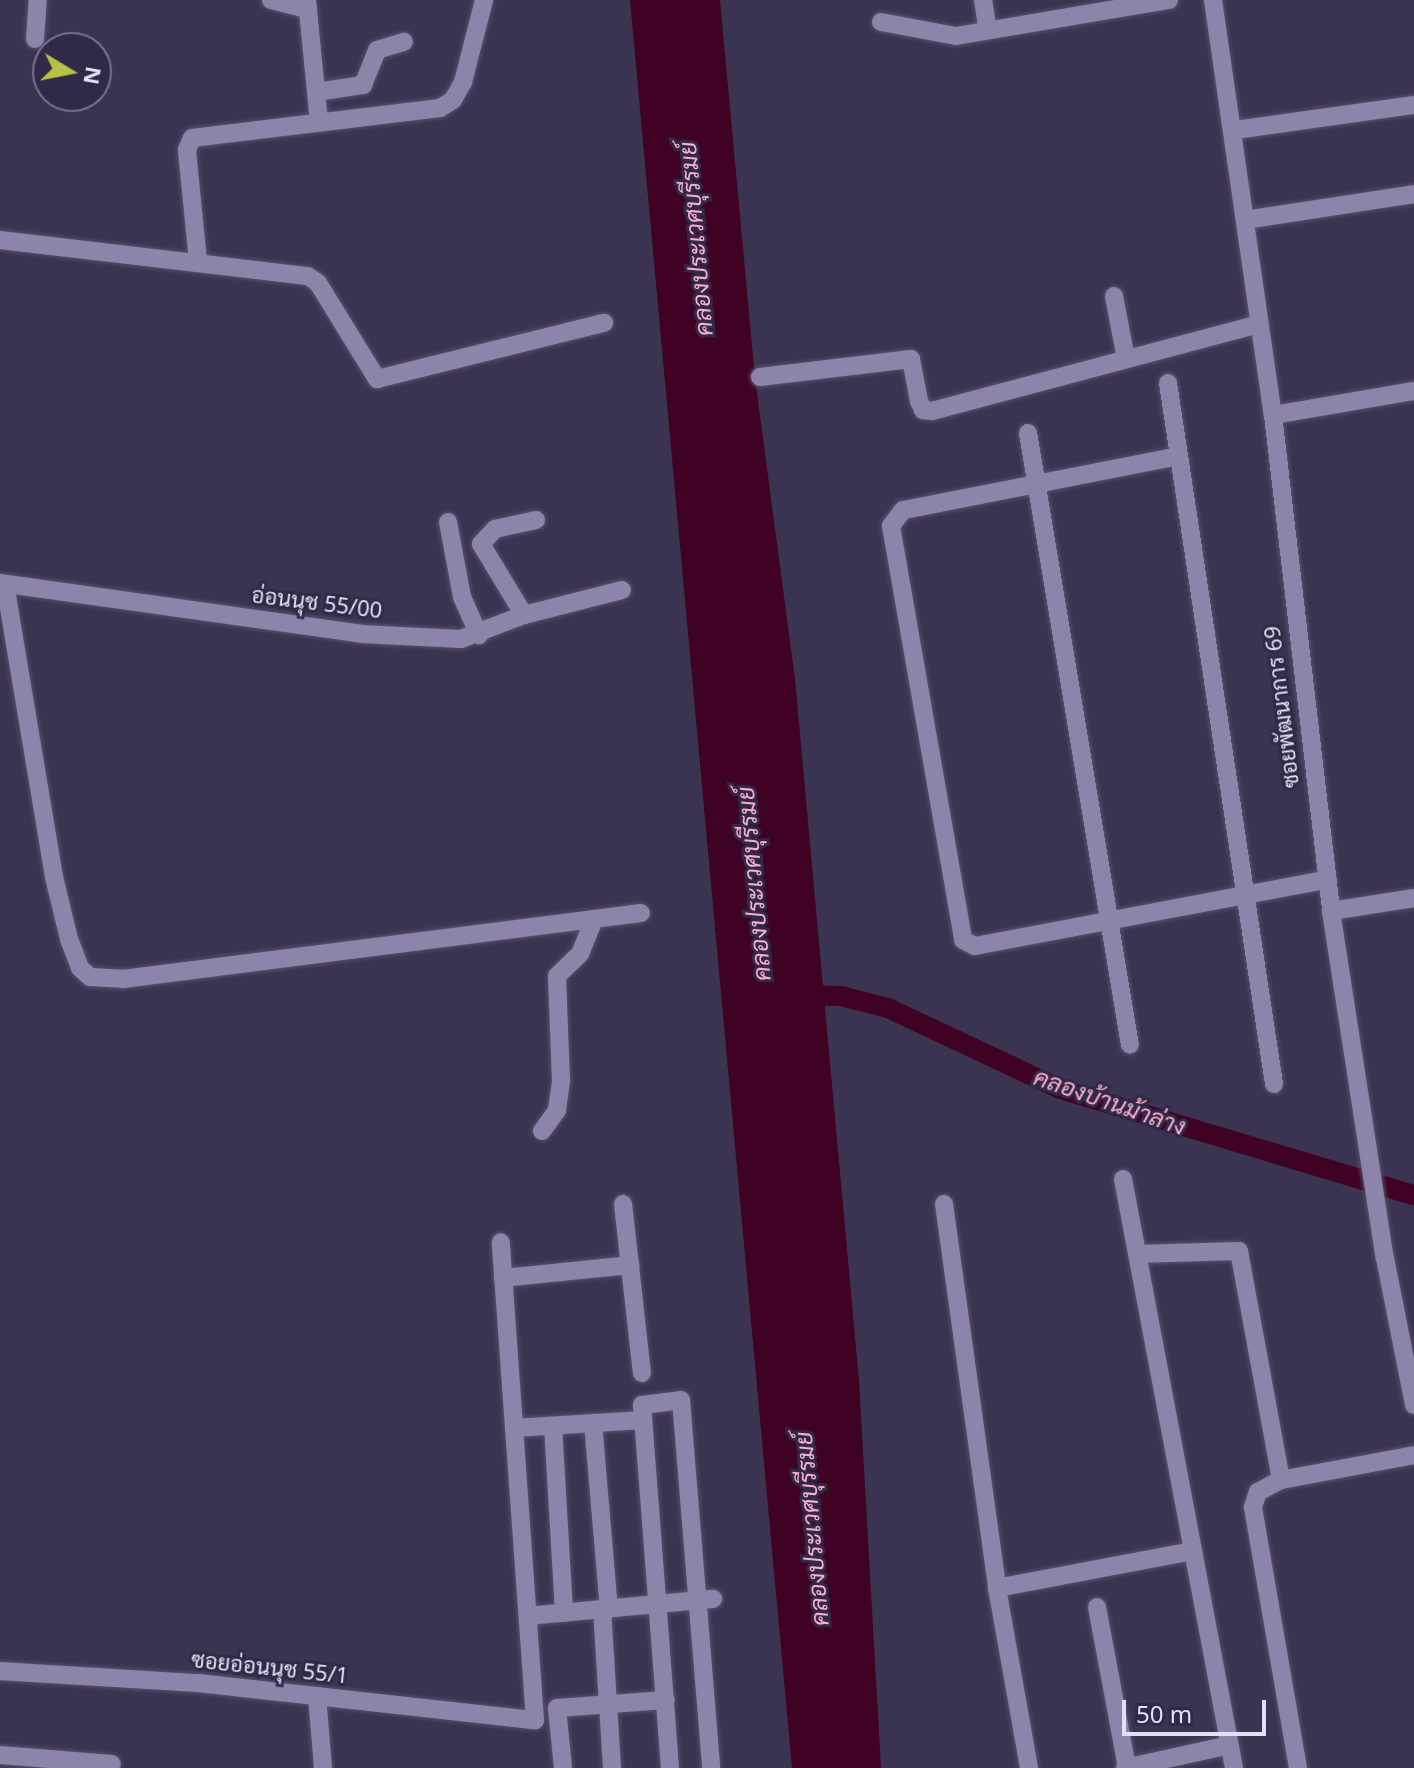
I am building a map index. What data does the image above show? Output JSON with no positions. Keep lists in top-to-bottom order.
{
  "streets": {
    "street": ["อ่อนนุช 55/00", "ซอยพัฒนาการ 69", "ซอยอ่อนนุช 55/1"]
  },
  "water": ["คลองประเวศบุรีรมย์", "คลองบ้านม้าล่าง"],
  "scale_bar": "50 m",
  "north": "right"
}
